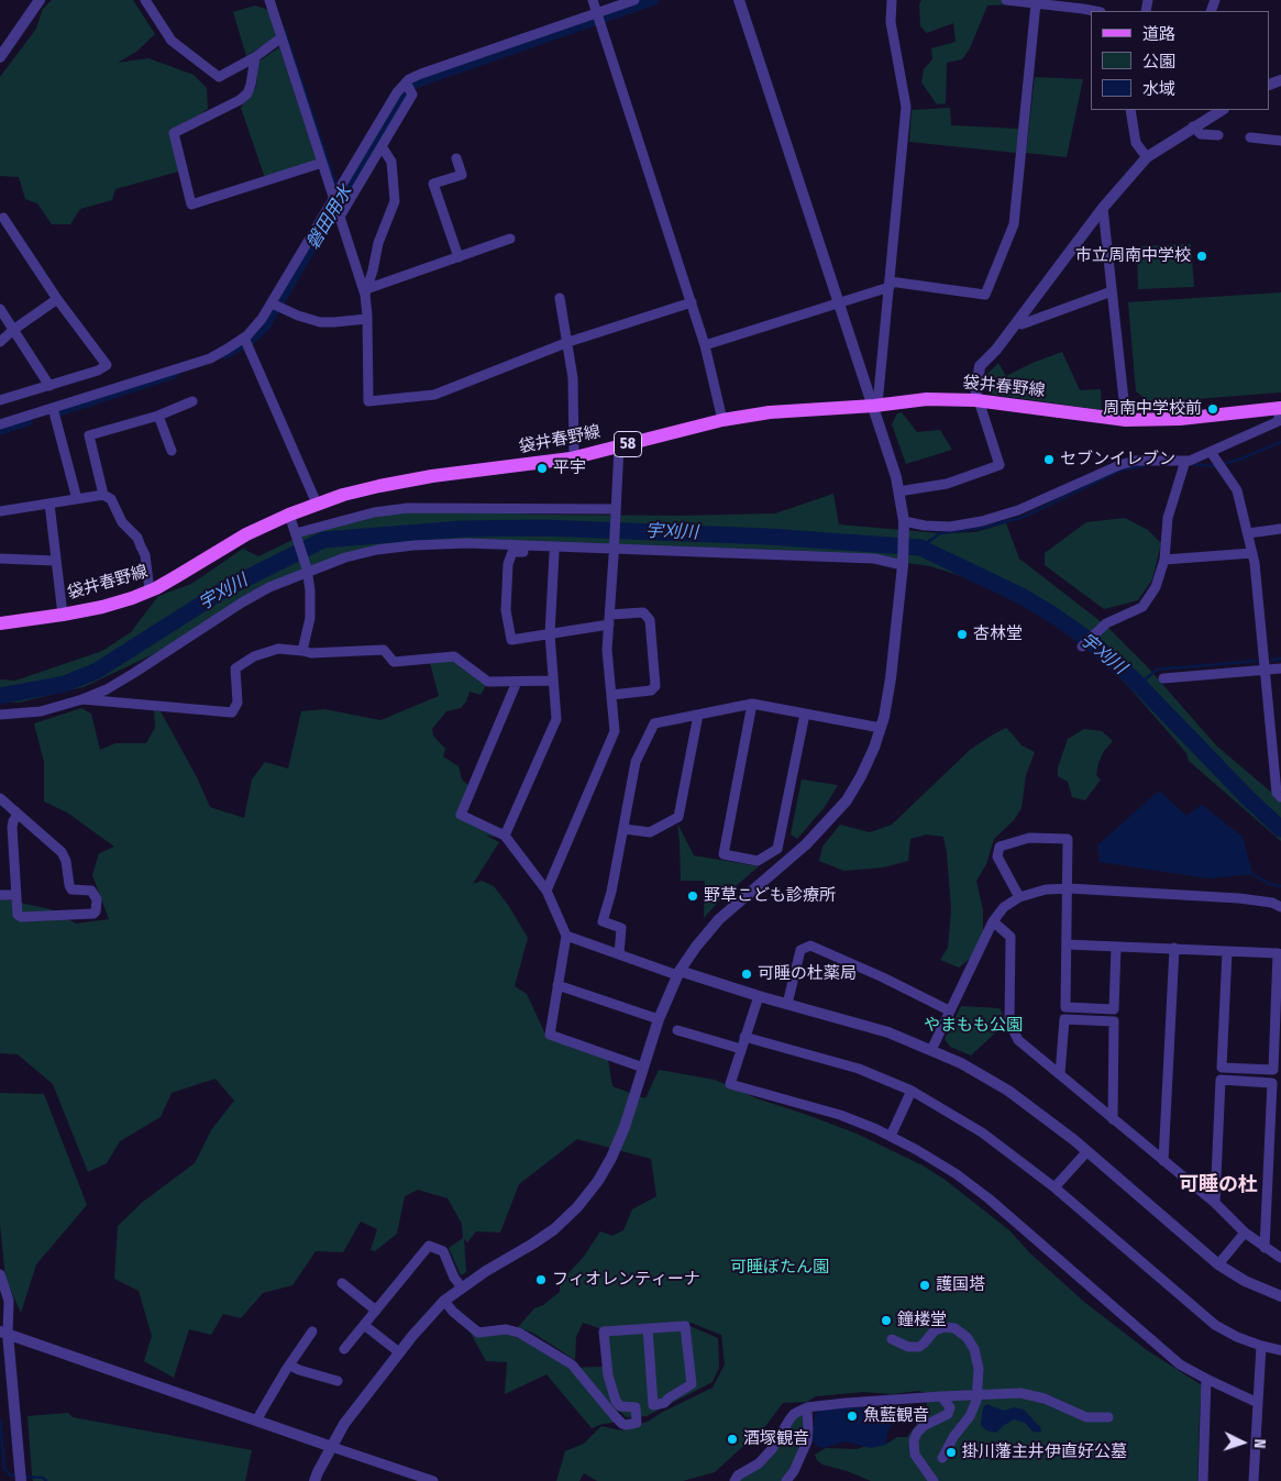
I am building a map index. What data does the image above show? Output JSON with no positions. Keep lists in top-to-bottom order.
{
  "streets": {
    "main road": ["袋井春野線", "58"]
  },
  "districts": ["可睡の杜"],
  "water": ["磐田用水", "宇刈川"],
  "parks": ["やまもも公園", "可睡ぼたん園"],
  "places": [
    "市立周南中学校",
    "周南中学校前",
    "セブンイレブン",
    "平宇",
    "杏林堂",
    "野草こども診療所",
    "可睡の杜薬局",
    "フィオレンティーナ",
    "護国塔",
    "鐘楼堂",
    "魚藍観音",
    "酒塚観音",
    "掛川藩主井伊直好公墓"
  ],
  "legend": ["道路", "公園", "水域"],
  "north": "right"
}
